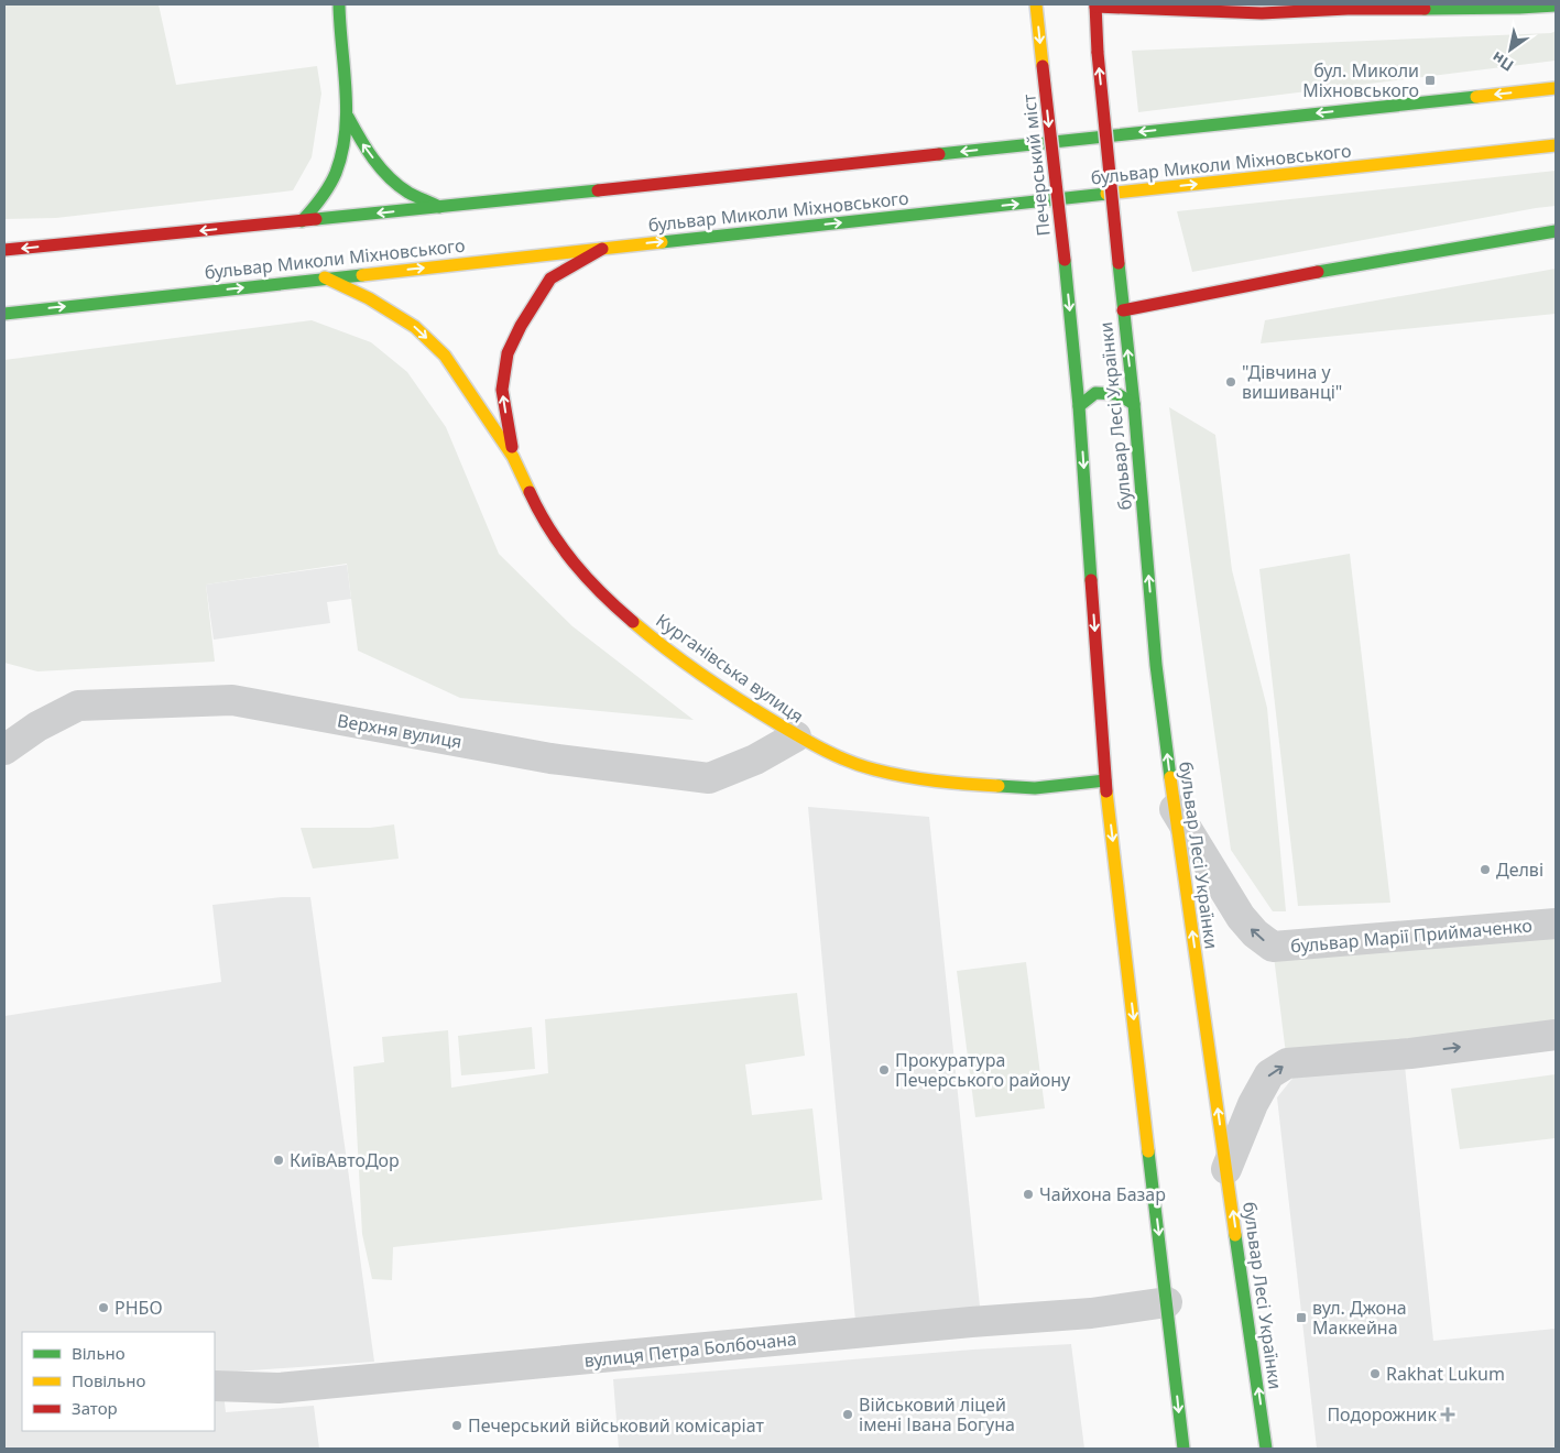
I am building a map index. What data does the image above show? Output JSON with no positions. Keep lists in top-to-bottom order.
{
  "streets": {
    "main road": [
      "бульвар Миколи Міхновського",
      "Печерський міст",
      "бульвар Лесі Українки",
      "Курганівська вулиця"
    ],
    "street": ["Верхня вулиця", "бульвар Марії Приймаченко", "вулиця Петра Болбочана"]
  },
  "crossings": [
    ["бульвар Миколи Міхновського", "Курганівська вулиця"],
    ["Печерський міст", "бульвар Лесі Українки"],
    ["бульвар Лесі Українки", "Курганівська вулиця"],
    ["бульвар Лесі Українки", "бульвар Марії Приймаченко"],
    ["бульвар Лесі Українки", "вулиця Петра Болбочана"],
    ["Курганівська вулиця", "Верхня вулиця"]
  ],
  "one_way": ["Печерський міст", "бульвар Марії Приймаченко"],
  "places": {
    "transit": ["бул. Миколи Міхновського", "вул. Джона Маккейна"],
    "other": [
      "\"Дівчина у вишиванці\"",
      "Делві",
      "Прокуратура Печерського району",
      "КиївАвтоДор",
      "Чайхона Базар",
      "РНБО",
      "Rakhat Lukum",
      "Військовий ліцей імені Івана Богуна",
      "Печерський військовий комісаріат"
    ],
    "health": ["Подорожник"]
  },
  "legend": ["Вільно", "Повільно", "Затор"],
  "north": "bottom left"
}
